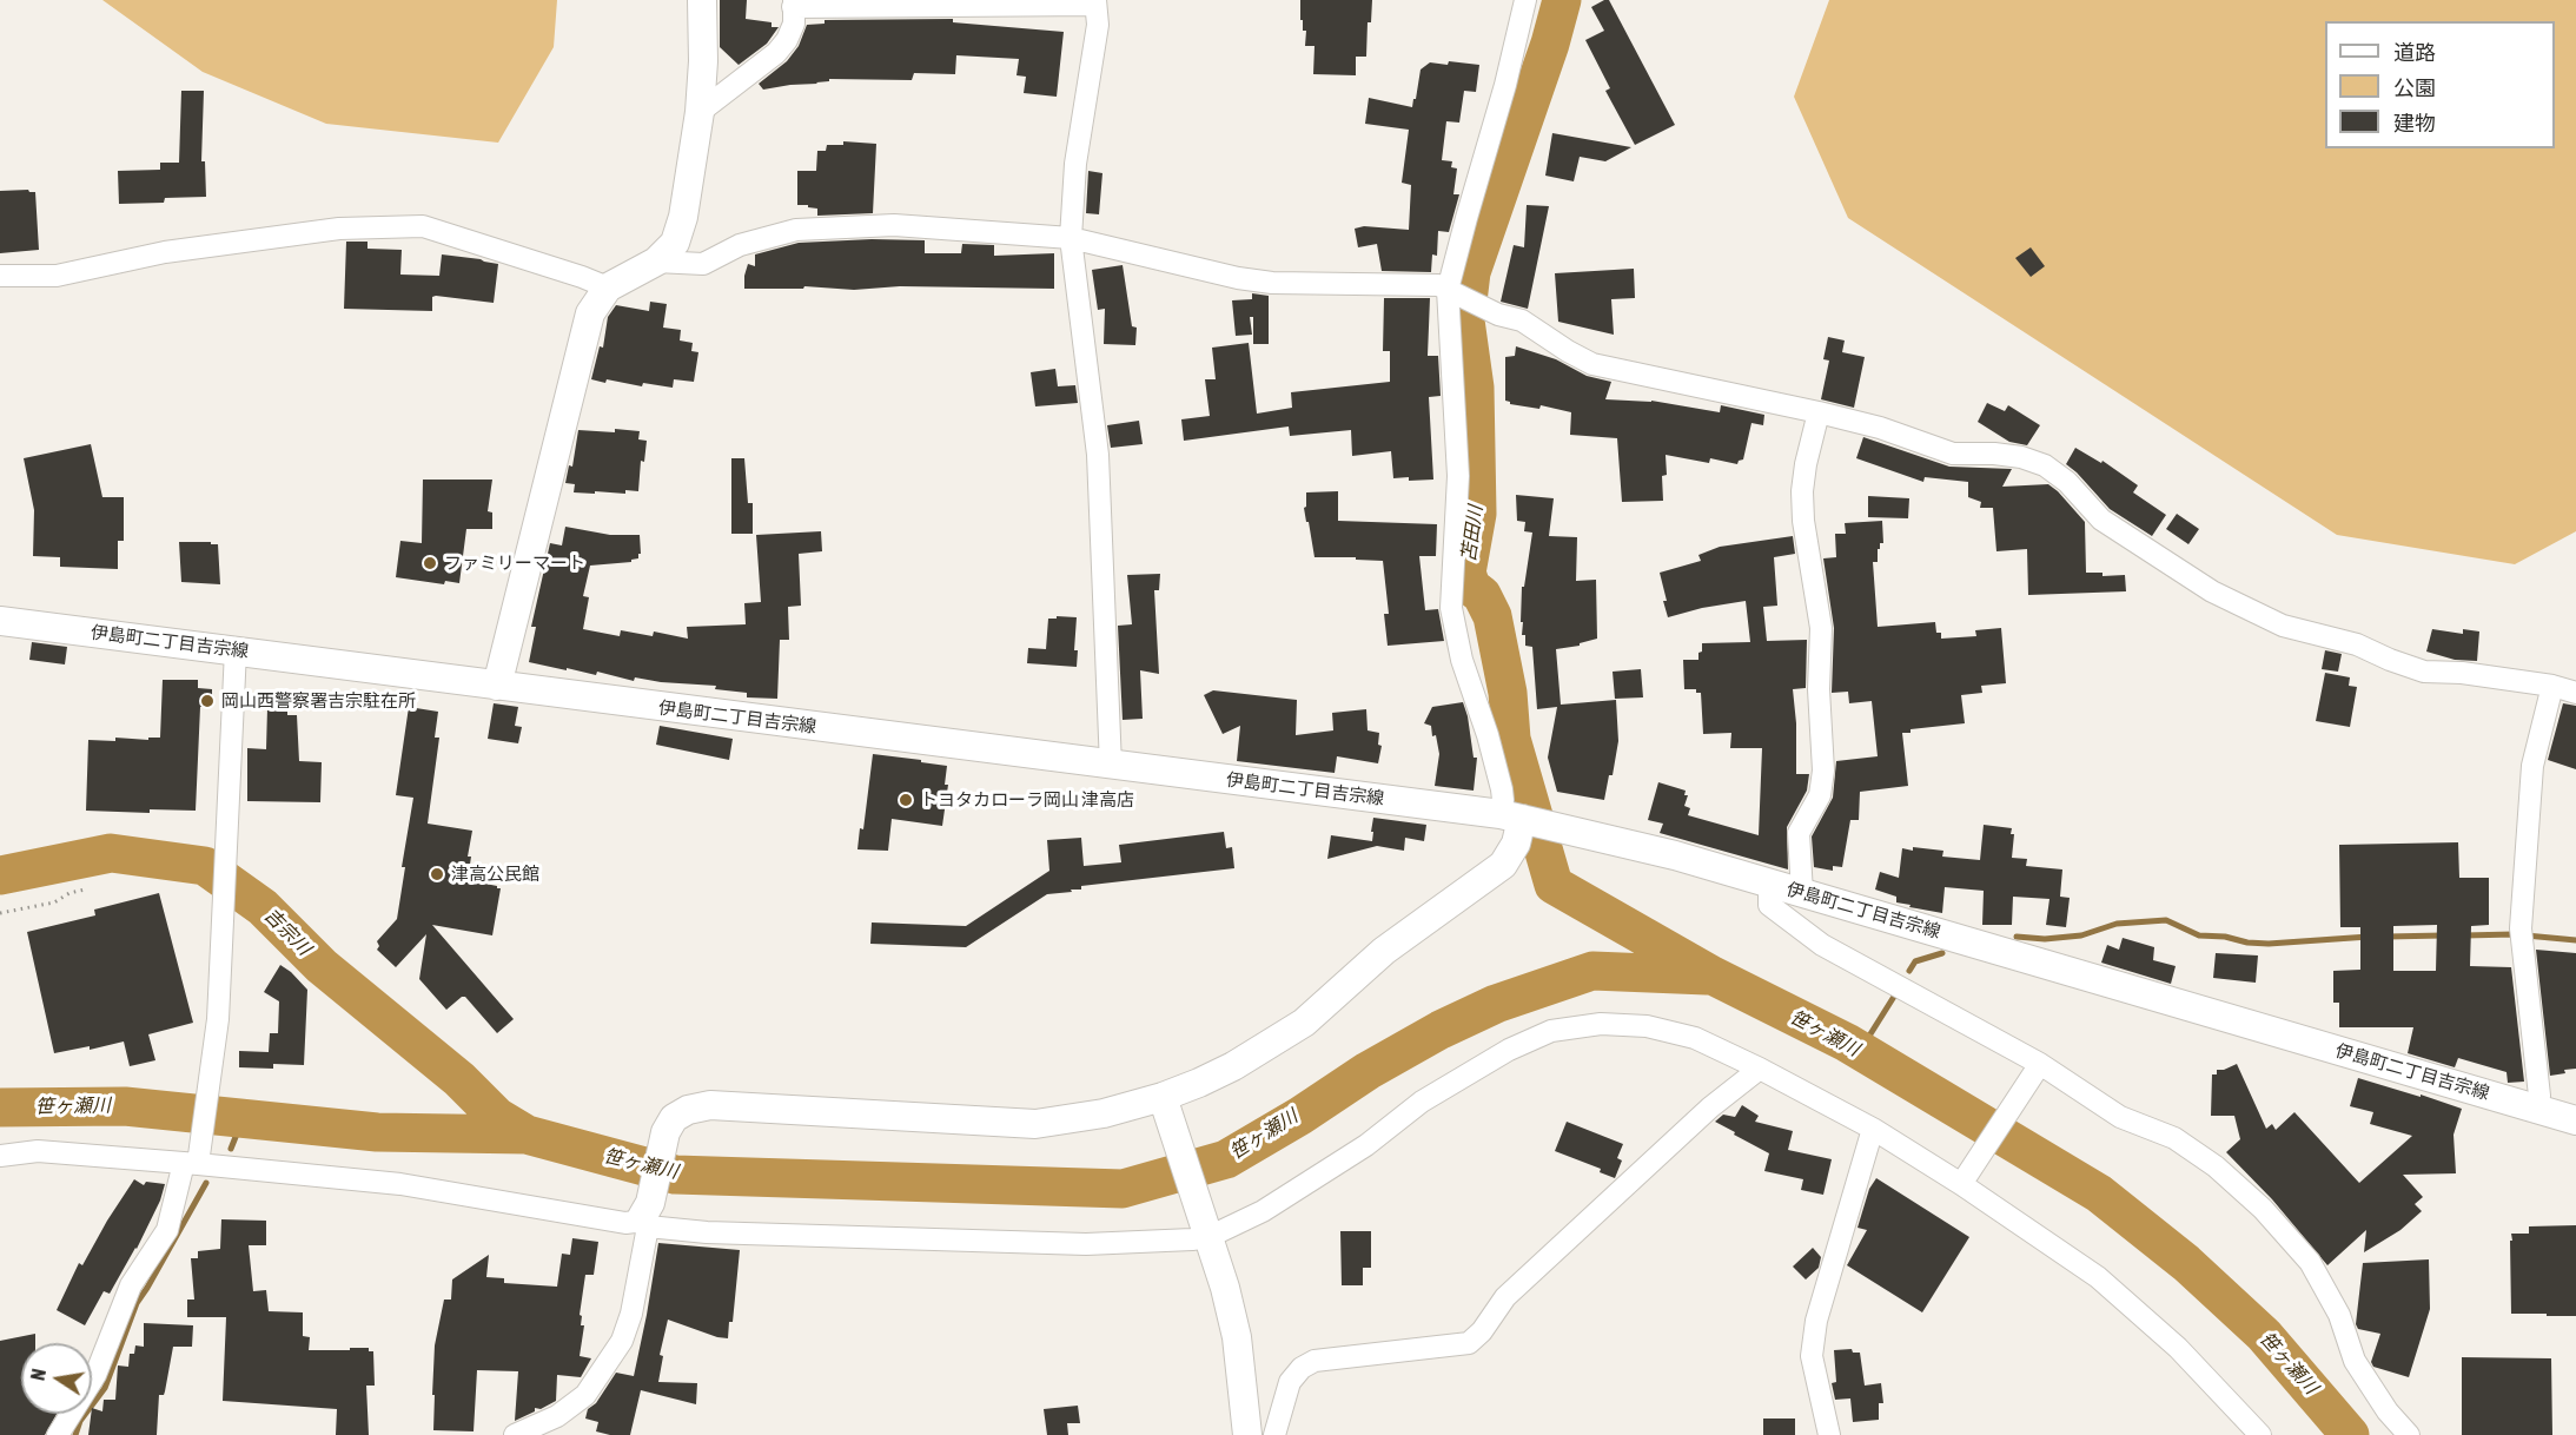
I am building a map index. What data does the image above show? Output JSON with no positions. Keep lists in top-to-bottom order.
{
  "streets": {
    "street": ["伊島町二丁目吉宗線"]
  },
  "water": ["苫田川", "吉宗川", "笹ヶ瀬川"],
  "places": [
    "ファミリーマート",
    "岡山西警察署吉宗駐在所",
    "トヨタカローラ岡山 津高店",
    "津高公民館"
  ],
  "legend": ["道路", "公園", "建物"],
  "north": "left"
}
